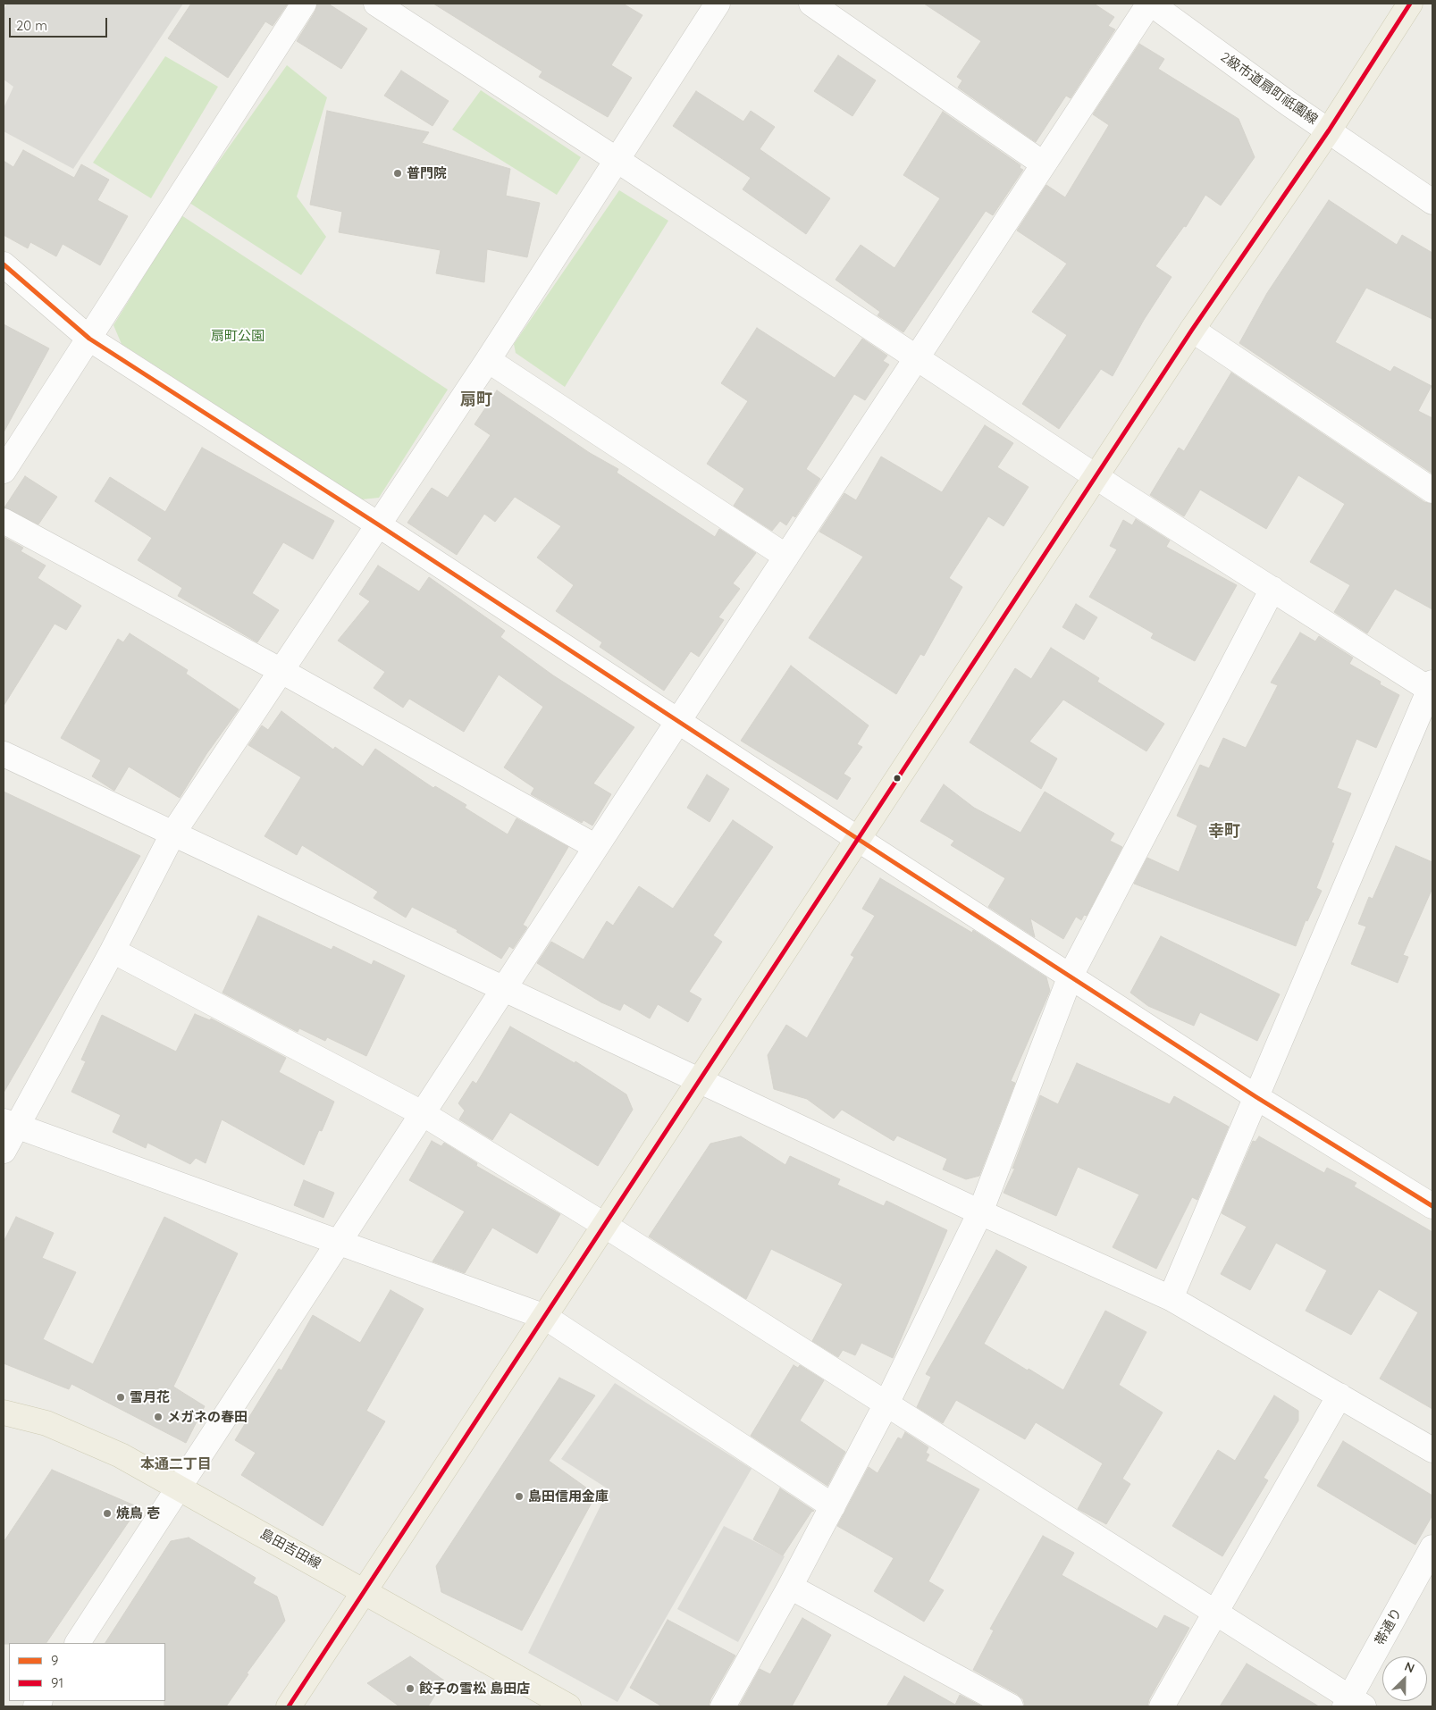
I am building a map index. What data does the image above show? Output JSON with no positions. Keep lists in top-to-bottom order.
{
  "streets": {
    "main road": ["島田吉田線"],
    "street": ["2級市道扇町祇園線", "帯通り"]
  },
  "districts": ["扇町", "幸町", "本通二丁目"],
  "parks": ["扇町公園"],
  "places": [
    "普門院",
    "雪月花",
    "メガネの春田",
    "島田信用金庫",
    "焼鳥 壱",
    "餃子の雪松 島田店"
  ],
  "lines": ["transit line 91", "transit line 9"],
  "legend": ["9", "91"],
  "scale_bar": "20 m",
  "north": "top right"
}
